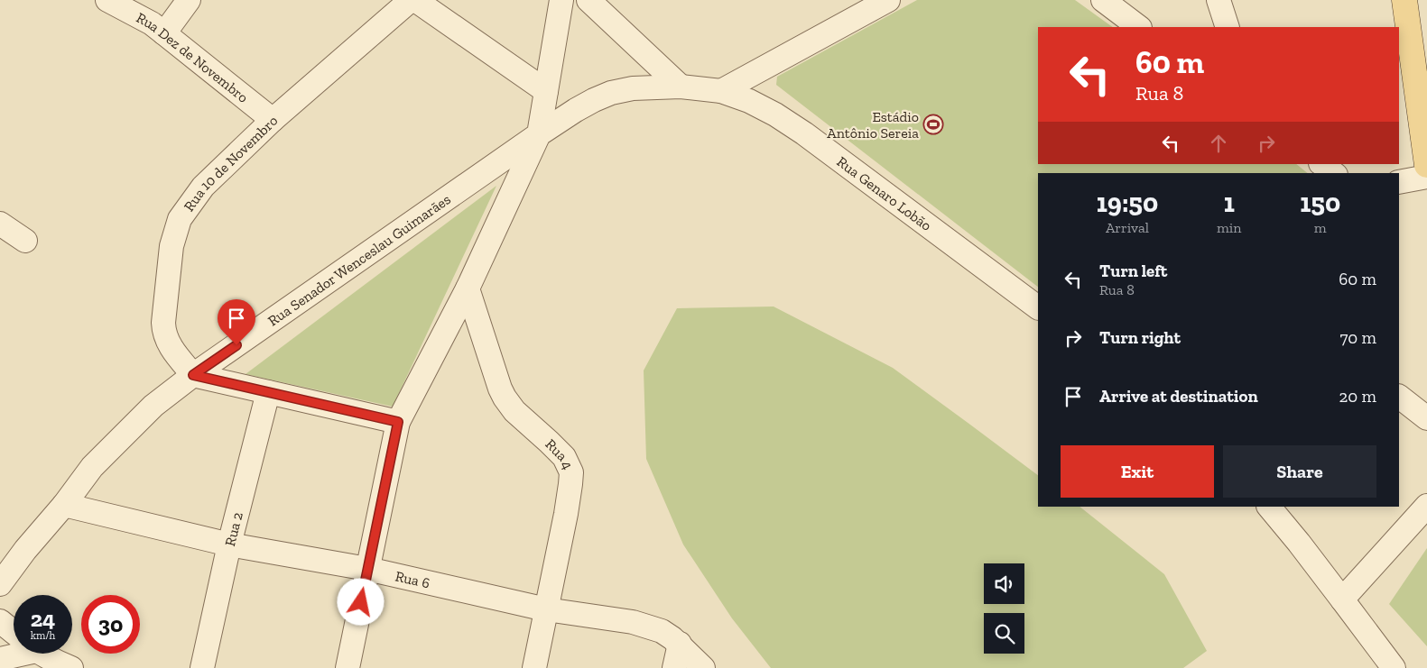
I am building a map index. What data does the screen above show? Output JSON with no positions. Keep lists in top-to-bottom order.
{
  "streets": {
    "street": [
      "Rua Dez de Novembro",
      "Rua 10 de Novembro",
      "Rua Genaro Lobão",
      "Rua Senador Wenceslau Guimarães",
      "Rua 4",
      "Rua 2",
      "Rua 6"
    ]
  },
  "crossings": [
    ["Rua Dez de Novembro", "Rua 10 de Novembro"],
    ["Rua 10 de Novembro", "Rua Senador Wenceslau Guimarães"],
    ["Rua Genaro Lobão", "Rua Senador Wenceslau Guimarães"],
    ["Rua Senador Wenceslau Guimarães", "Rua 6"],
    ["Rua 4", "Rua 6"],
    ["Rua 2", "Rua 6"]
  ],
  "places": {
    "sports": ["Estádio Antônio Sereia"]
  },
  "page": {
    "turn": ["60 m", "Rua 8"],
    "eta": [
      "19:50",
      "Arrival",
      "1",
      "min",
      "150",
      "m"
    ],
    "list": [
      {
        "name": "Turn left",
        "note": "Rua 8",
        "value": "60 m"
      },
      {
        "name": "Turn right",
        "value": "70 m"
      },
      {
        "name": "Arrive at destination",
        "value": "20 m"
      }
    ],
    "buttons": ["Exit", "Share"],
    "speed": "24 km/h",
    "limit": "30"
  }
}
